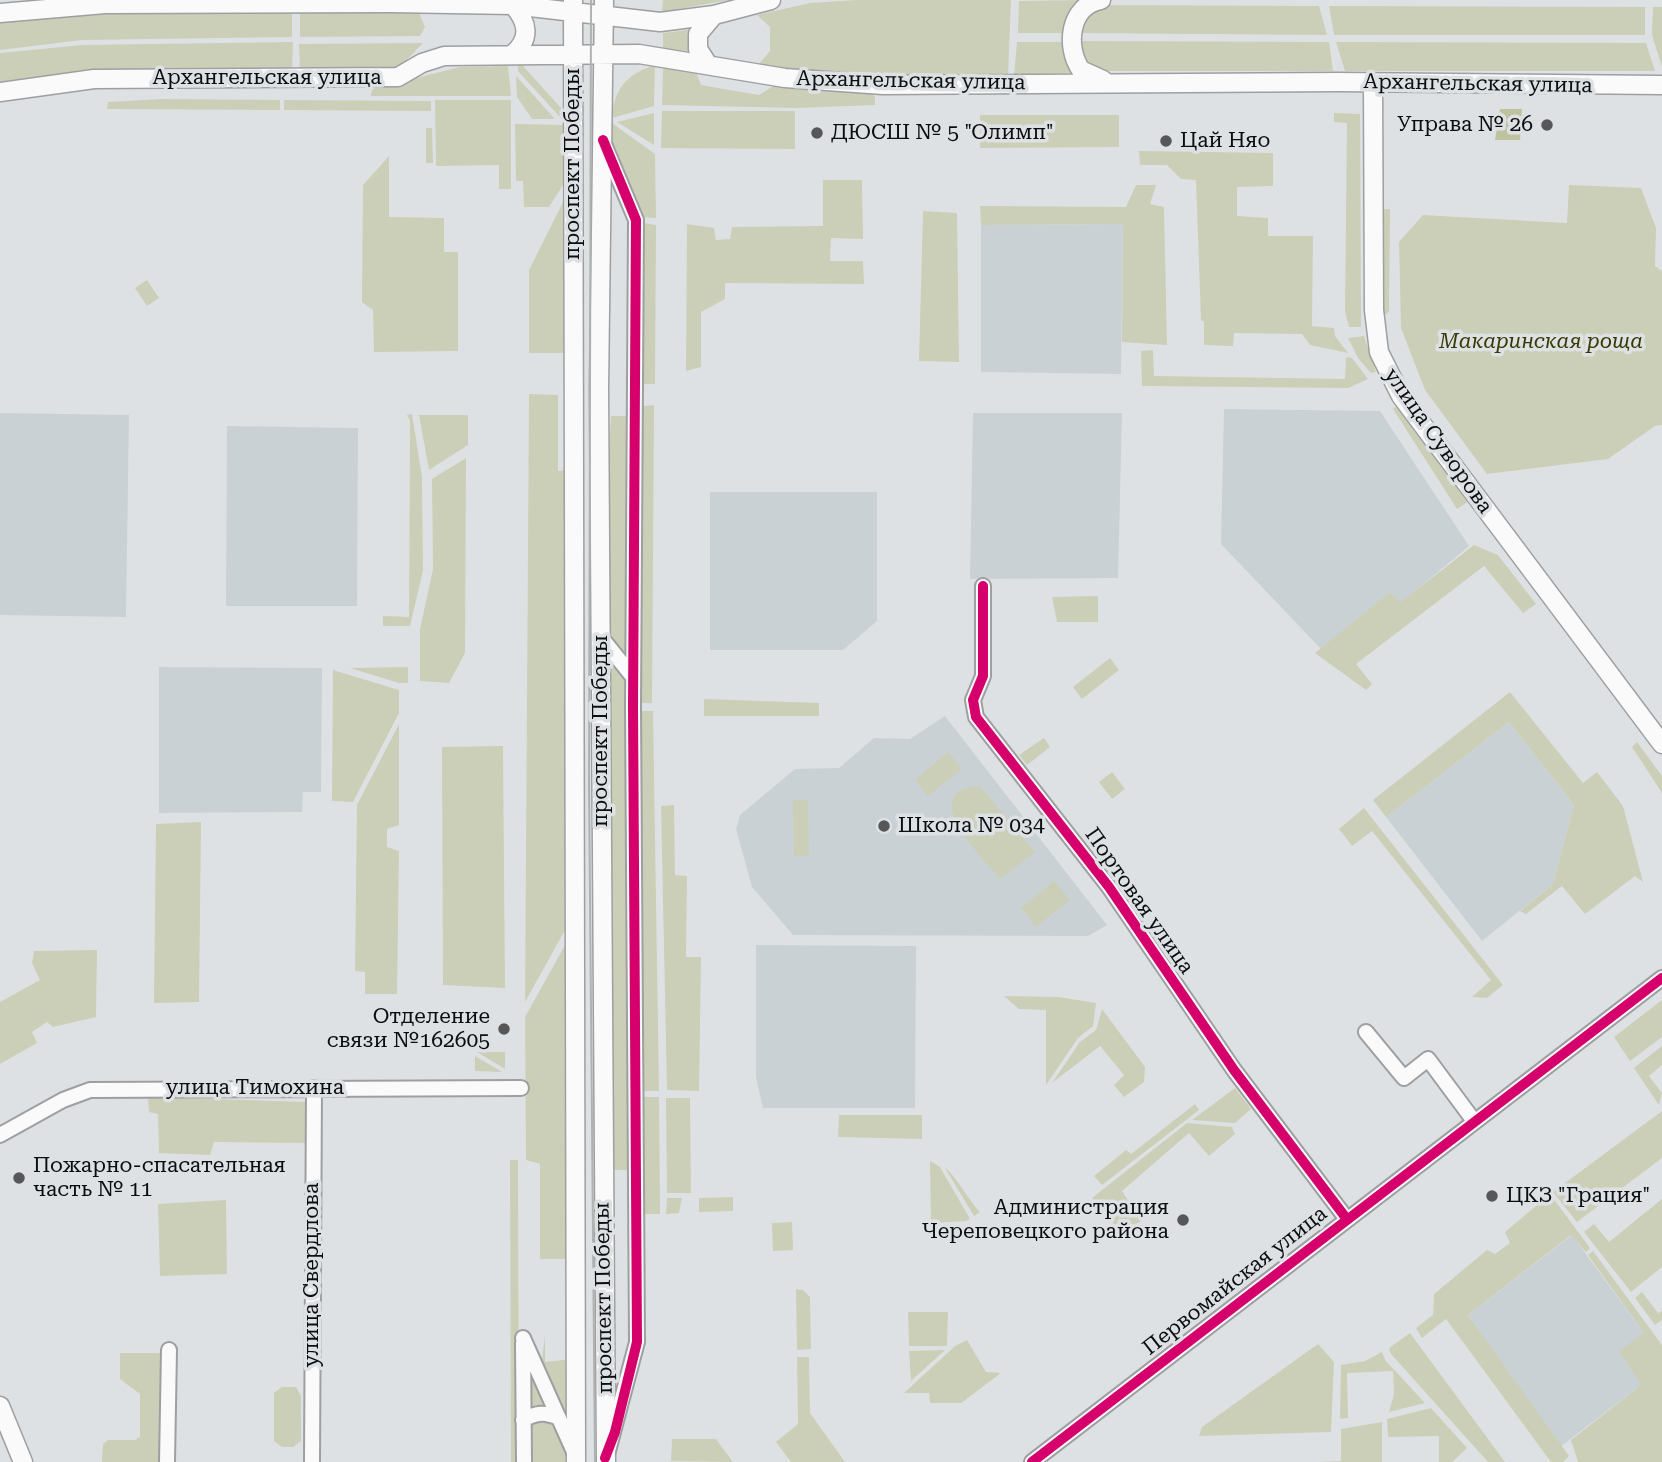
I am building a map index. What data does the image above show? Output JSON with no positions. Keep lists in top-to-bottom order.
{
  "streets": {
    "main road": ["Архангельская улица", "проспект Победы", "улица Суворова"],
    "street": [
      "Портовая улица",
      "улица Тимохина",
      "улица Свердлова",
      "Первомайская улица"
    ]
  },
  "crossings": [
    ["Архангельская улица", "проспект Победы"],
    ["Архангельская улица", "улица Суворова"],
    ["Портовая улица", "Первомайская улица"],
    ["улица Тимохина", "улица Свердлова"]
  ],
  "parks": ["Макаринская роща"],
  "places": [
    "Управа № 26",
    "ДЮСШ № 5 \"Олимп\"",
    "Цай Няо",
    "Школа № 034",
    "Отделение связи №162605",
    "Пожарно-спасательная часть № 11",
    "ЦКЗ \"Грация\"",
    "Администрация Череповецкого района"
  ]
}
